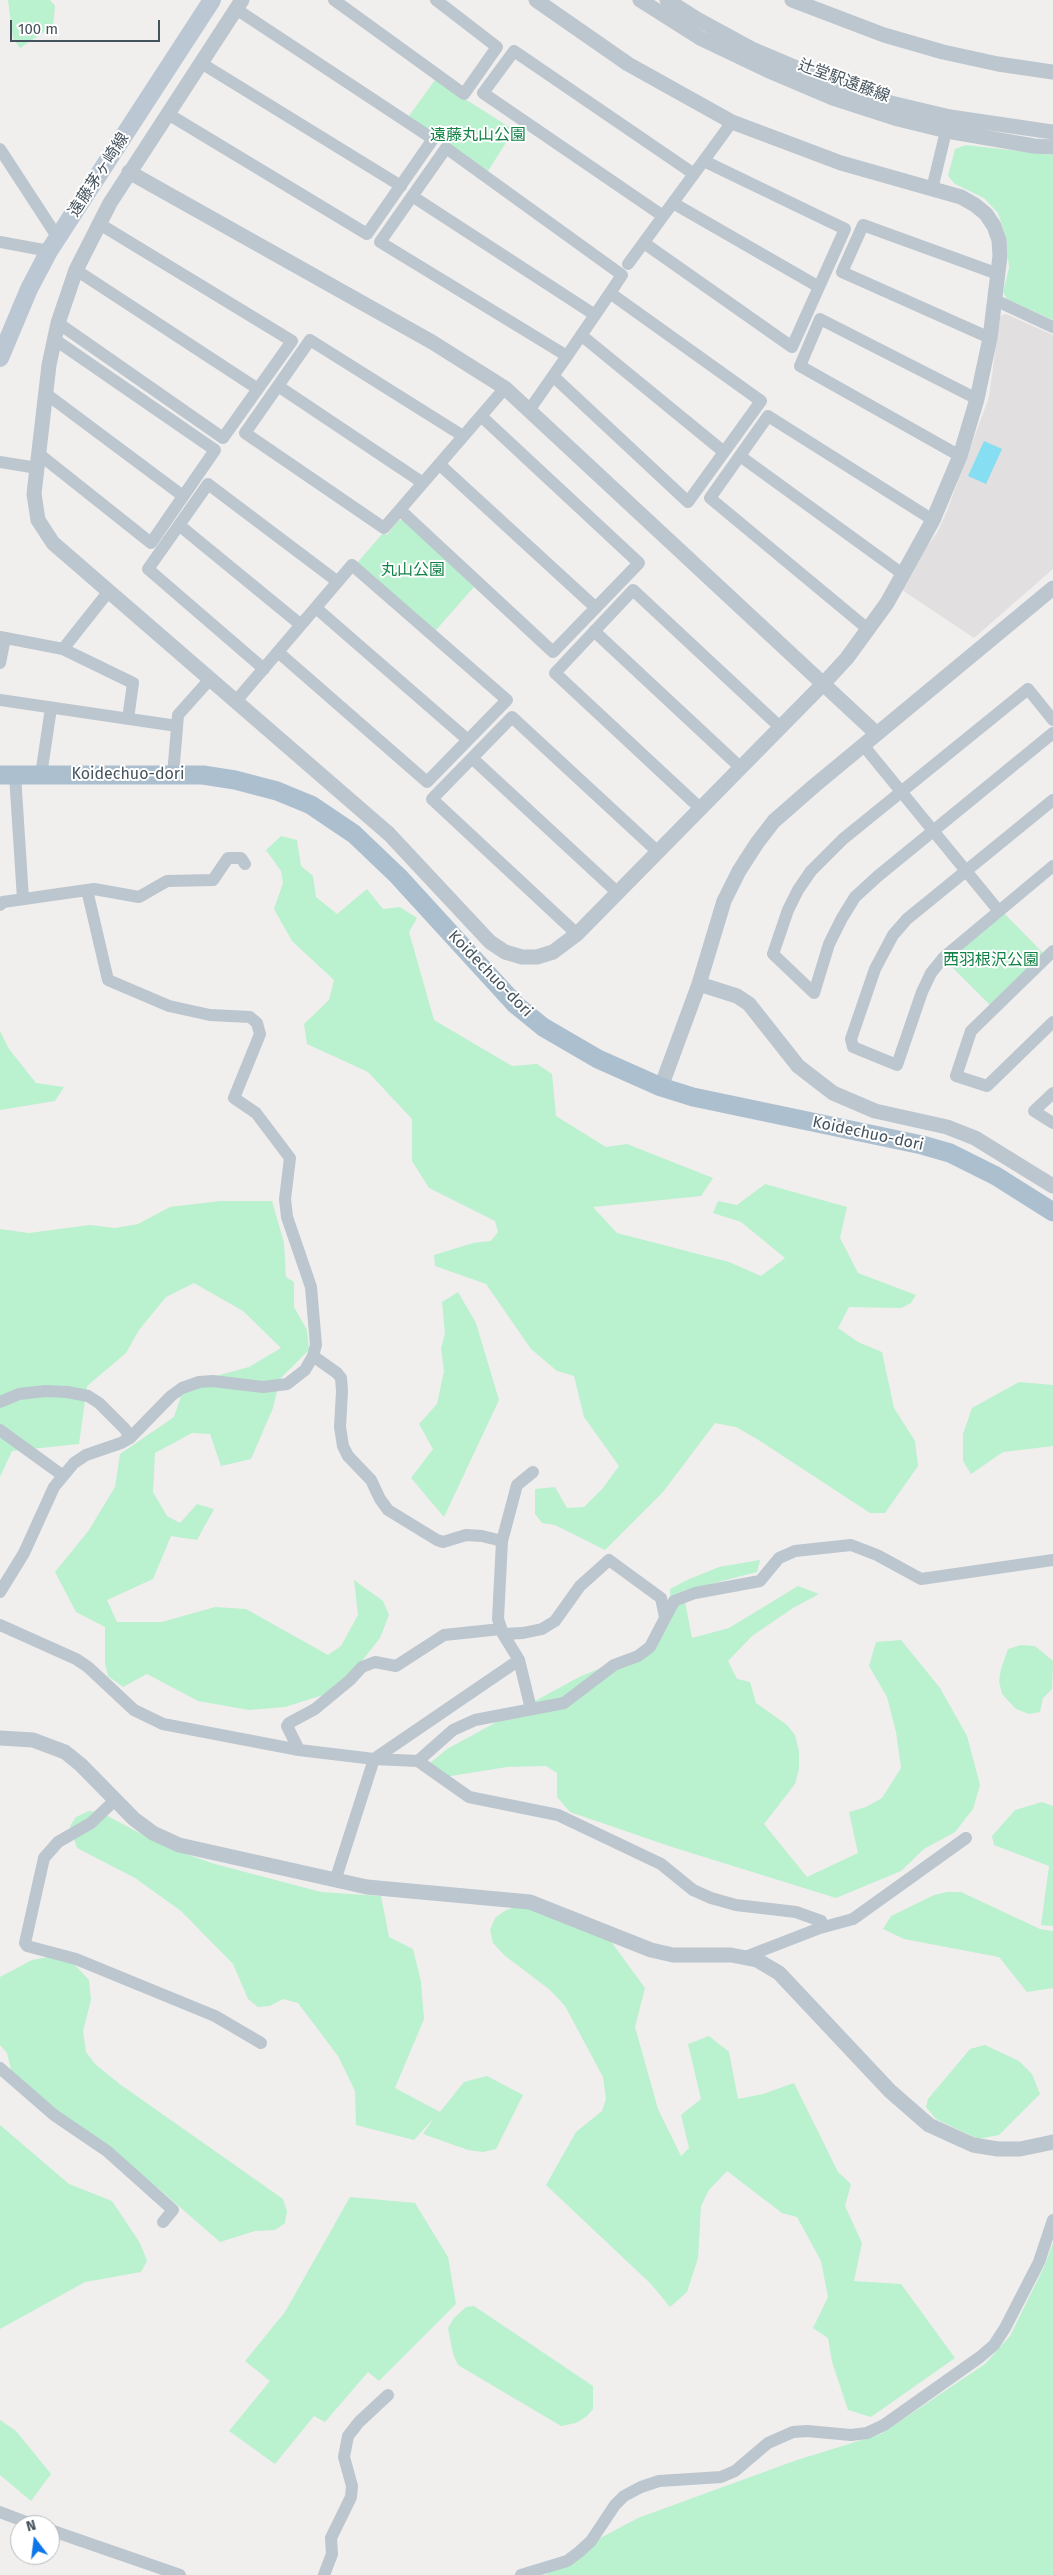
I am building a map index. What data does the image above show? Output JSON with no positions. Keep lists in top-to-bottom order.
{
  "streets": {
    "main road": ["遠藤茅ヶ崎線", "Koidechuo-dori"],
    "street": ["辻堂駅遠藤線"]
  },
  "parks": ["遠藤丸山公園", "丸山公園", "西羽根沢公園"],
  "scale_bar": "100 m",
  "north": "top"
}
